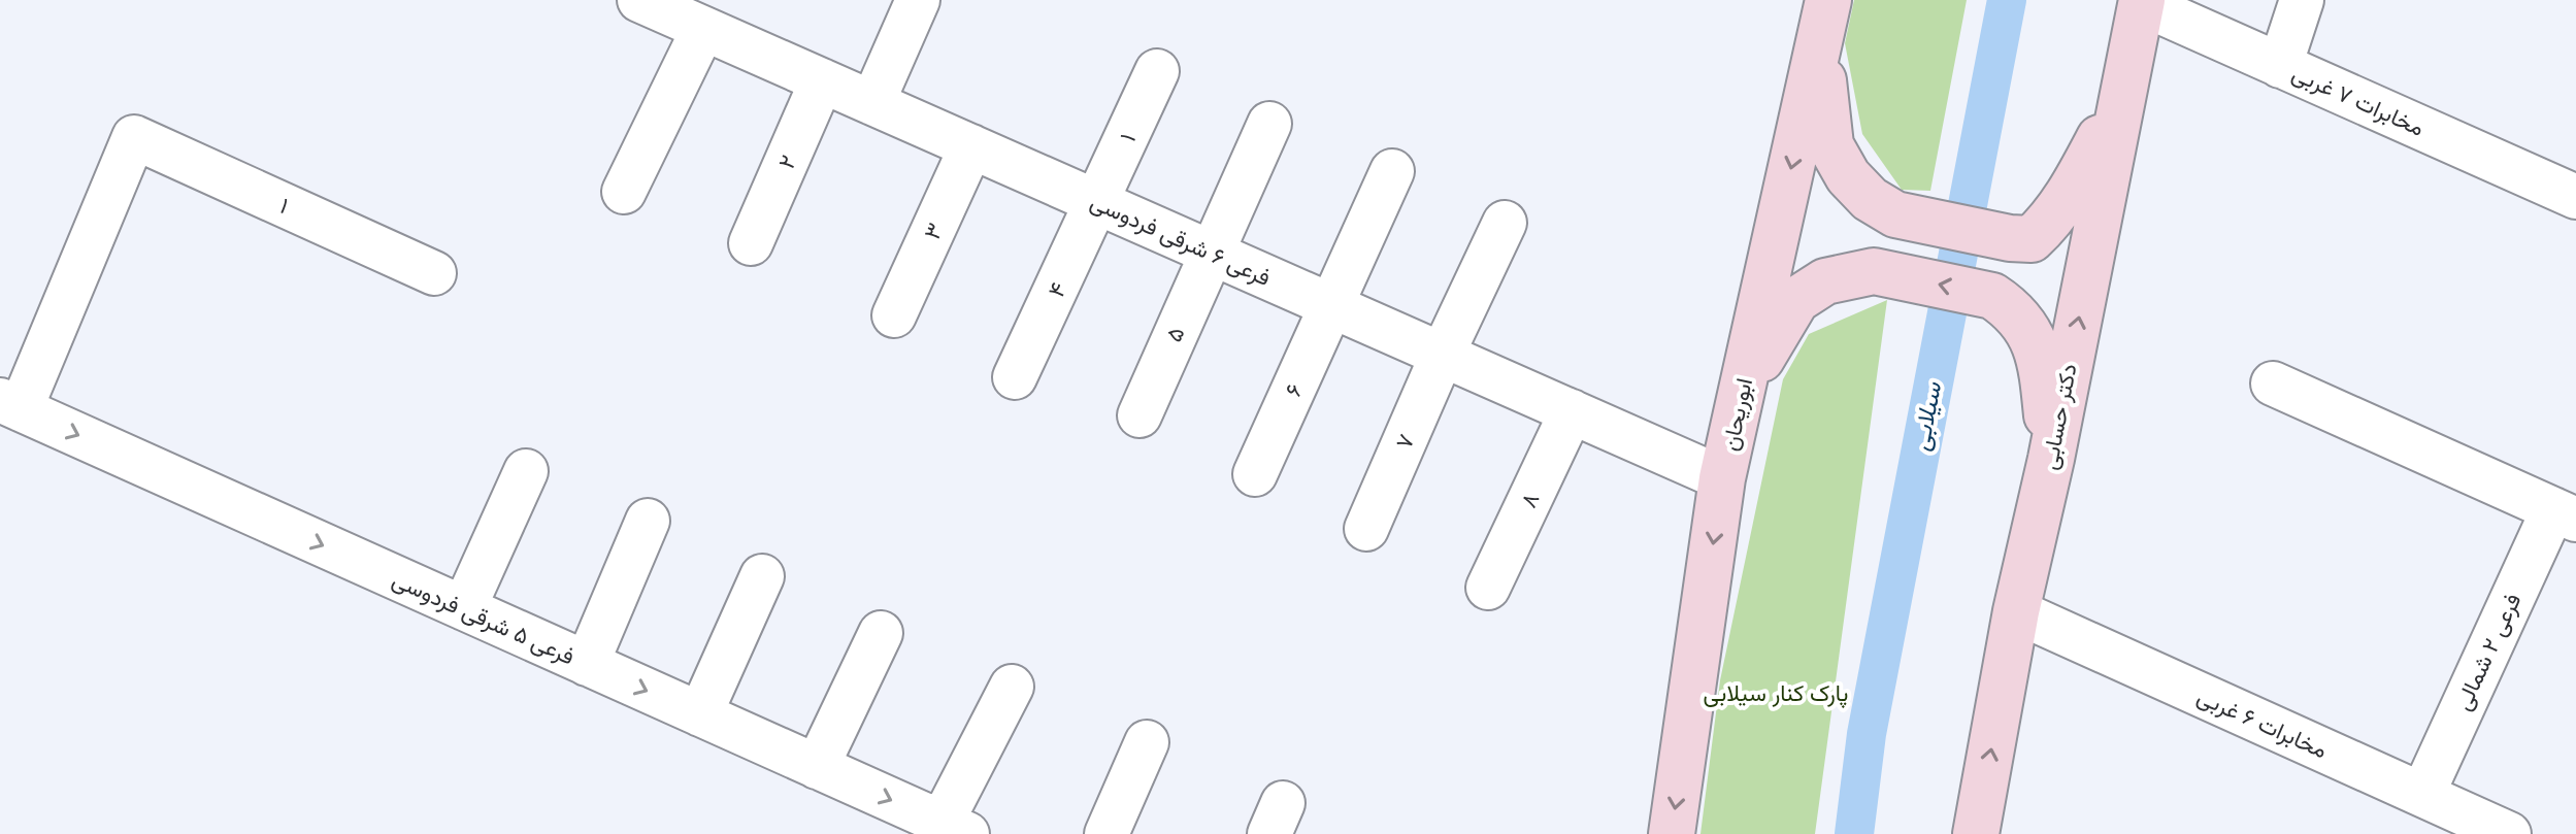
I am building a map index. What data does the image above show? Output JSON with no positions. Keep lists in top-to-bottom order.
{
  "streets": {
    "main road": ["ابوریحان", "دکتر حسابی"],
    "street": [
      "مخابرات ۷ غربی",
      "۱",
      "۲",
      "۳",
      "فرعی ۶ شرقی فردوسی",
      "۴",
      "۵",
      "۶",
      "۷",
      "۸",
      "فرعی ۵ شرقی فردوسی",
      "فرعی ۲ شمالی",
      "مخابرات ۶ غربی"
    ]
  },
  "crossings": [
    ["مخابرات ۷ غربی", "دکتر حسابی"],
    ["۱", "فرعی ۶ شرقی فردوسی"],
    ["۱", "۴"],
    ["۱", "فرعی ۵ شرقی فردوسی"],
    ["۲", "فرعی ۶ شرقی فردوسی"],
    ["۳", "فرعی ۶ شرقی فردوسی"],
    ["فرعی ۶ شرقی فردوسی", "۴"],
    ["فرعی ۶ شرقی فردوسی", "۵"],
    ["فرعی ۶ شرقی فردوسی", "۶"],
    ["فرعی ۶ شرقی فردوسی", "ابوریحان"],
    ["فرعی ۶ شرقی فردوسی", "۷"],
    ["فرعی ۶ شرقی فردوسی", "۸"],
    ["دکتر حسابی", "مخابرات ۶ غربی"],
    ["فرعی ۲ شمالی", "مخابرات ۶ غربی"]
  ],
  "one_way": ["ابوریحان", "دکتر حسابی", "فرعی ۵ شرقی فردوسی"],
  "water": ["سیلابی"],
  "parks": ["پارک کنار سیلابی"]
}
